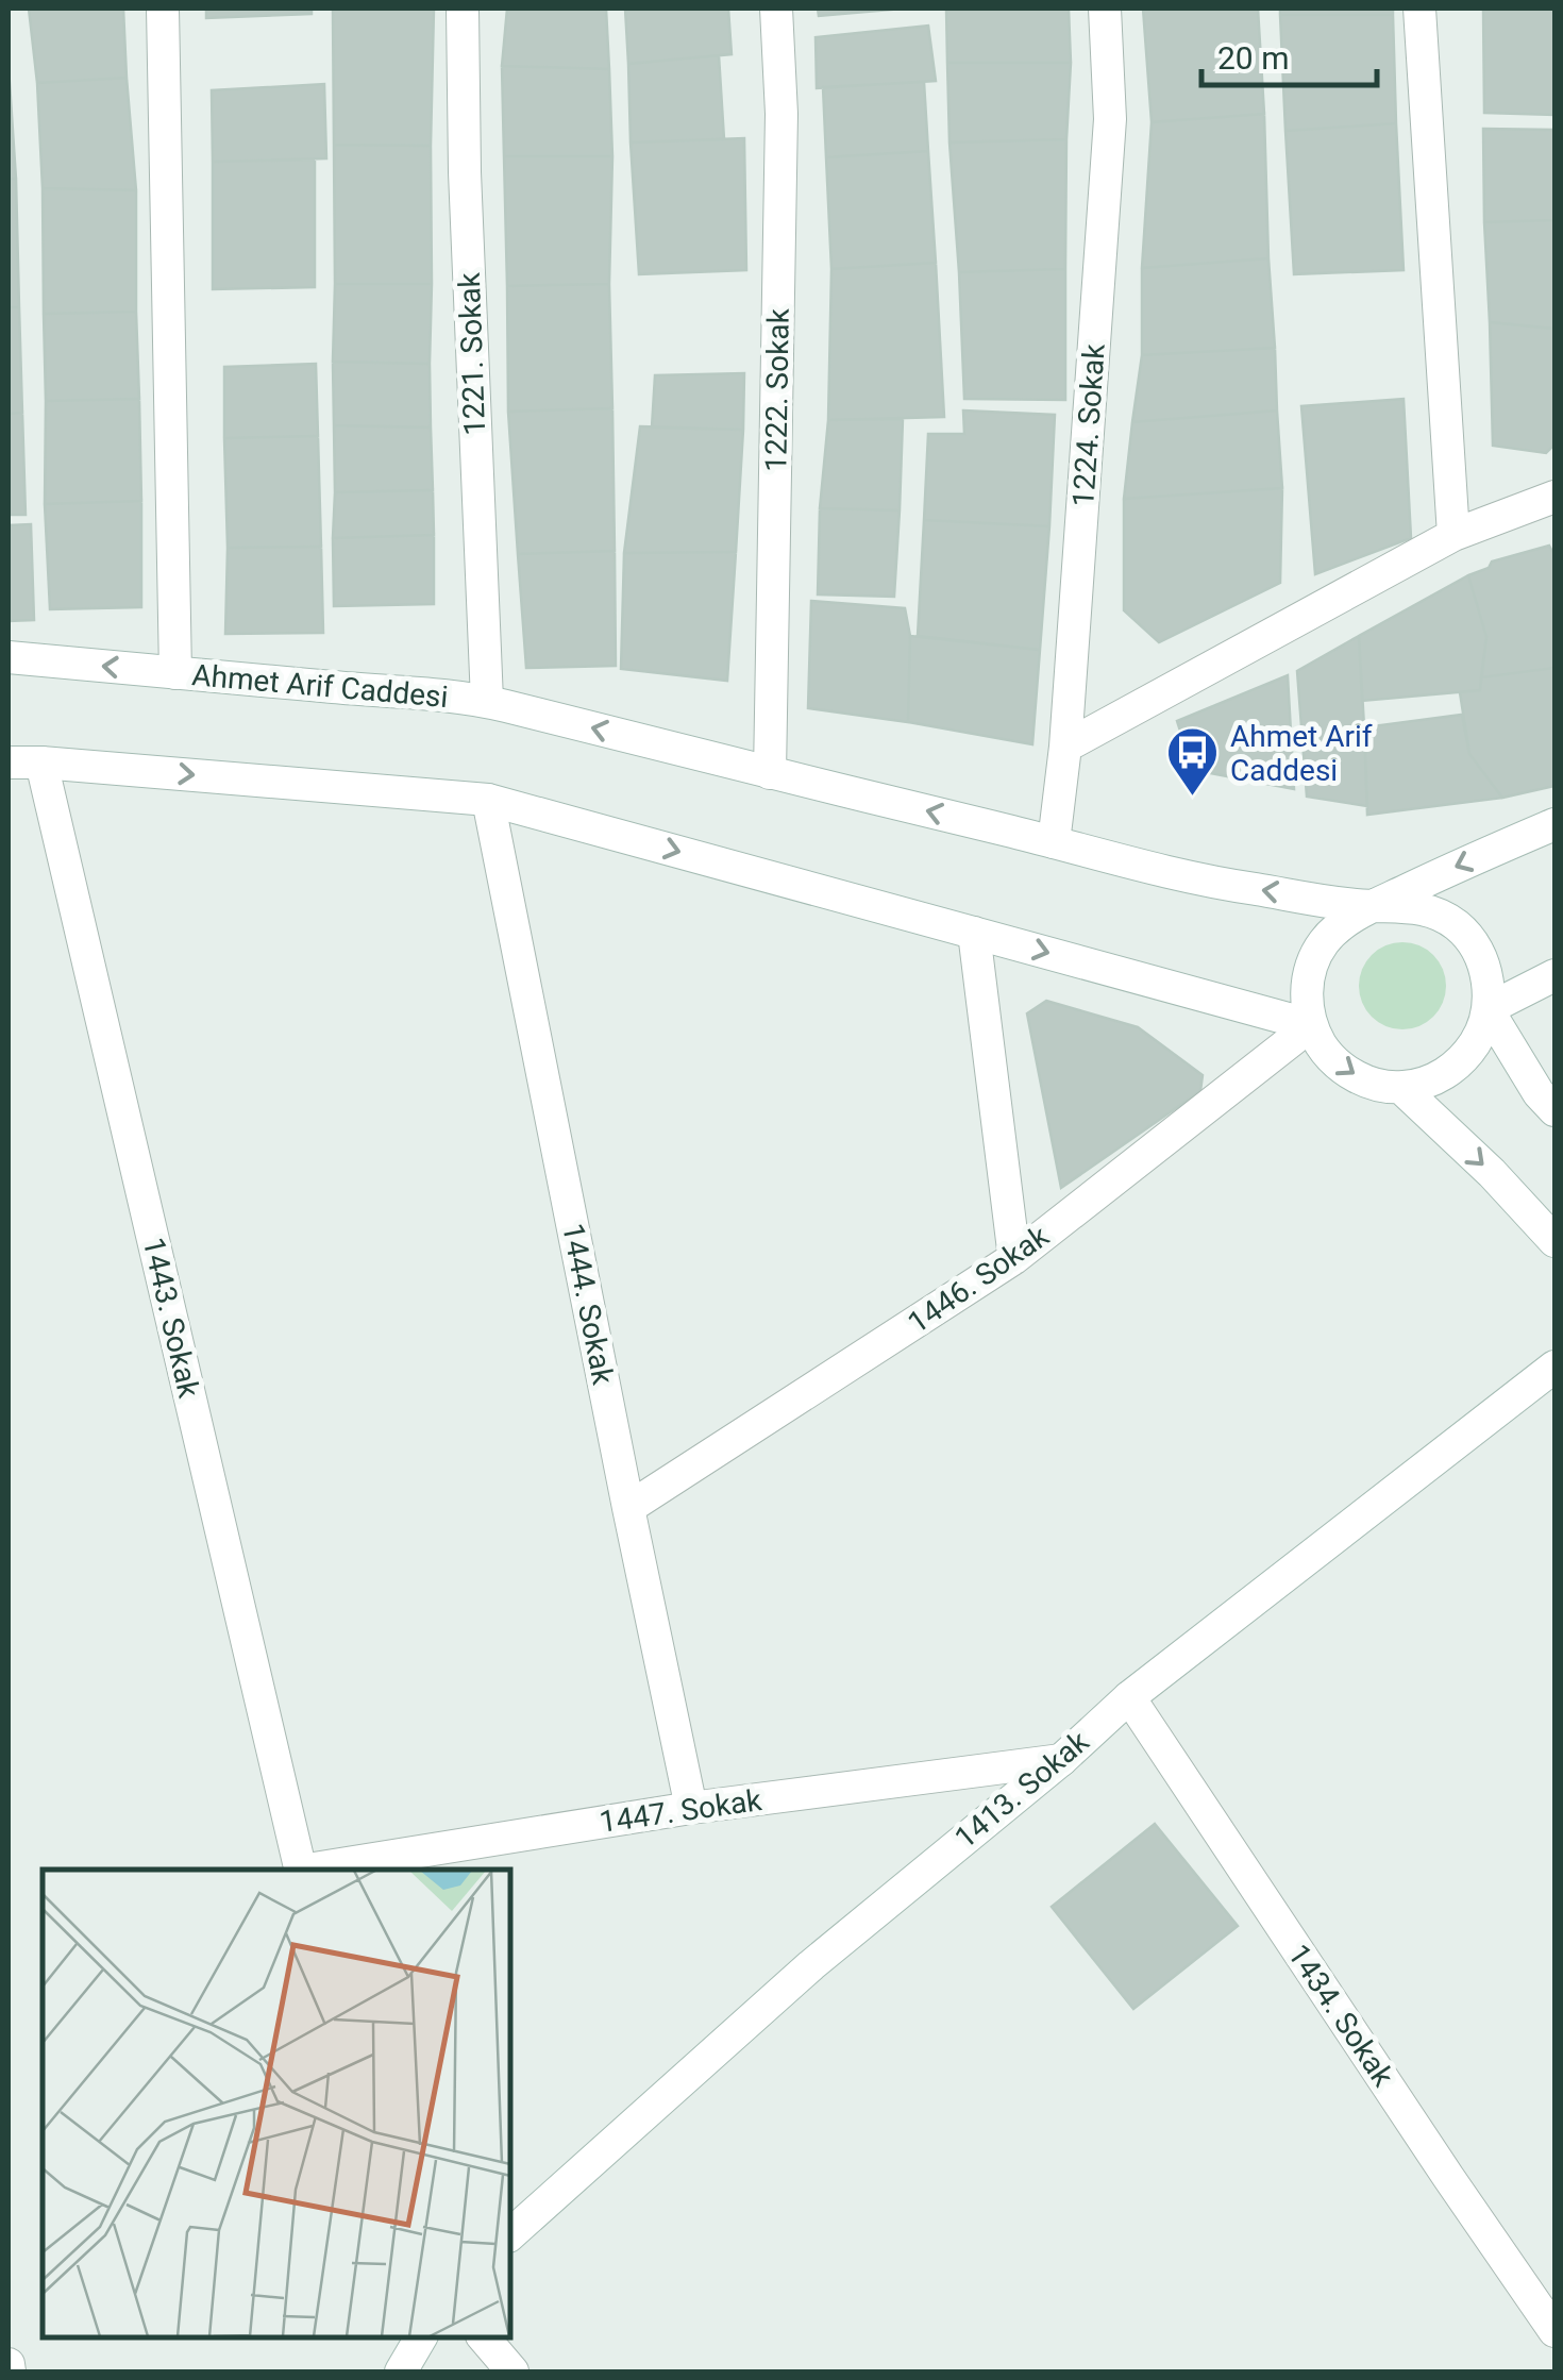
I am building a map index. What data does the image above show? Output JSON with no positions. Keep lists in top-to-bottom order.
{
  "streets": {
    "street": [
      "1221. Sokak",
      "1222. Sokak",
      "1224. Sokak",
      "Ahmet Arif Caddesi",
      "1446. Sokak",
      "1444. Sokak",
      "1443. Sokak",
      "1413. Sokak",
      "1447. Sokak",
      "1434. Sokak"
    ]
  },
  "crossings": [
    ["1221. Sokak", "Ahmet Arif Caddesi"],
    ["1222. Sokak", "Ahmet Arif Caddesi"],
    ["1224. Sokak", "Ahmet Arif Caddesi"],
    ["Ahmet Arif Caddesi", "1446. Sokak"],
    ["1446. Sokak", "1444. Sokak"],
    ["1444. Sokak", "1447. Sokak"],
    ["1413. Sokak", "1447. Sokak"],
    ["1413. Sokak", "1434. Sokak"]
  ],
  "places": {
    "bus stop": ["Ahmet Arif Caddesi"]
  },
  "scale_bar": "20 m"
}
